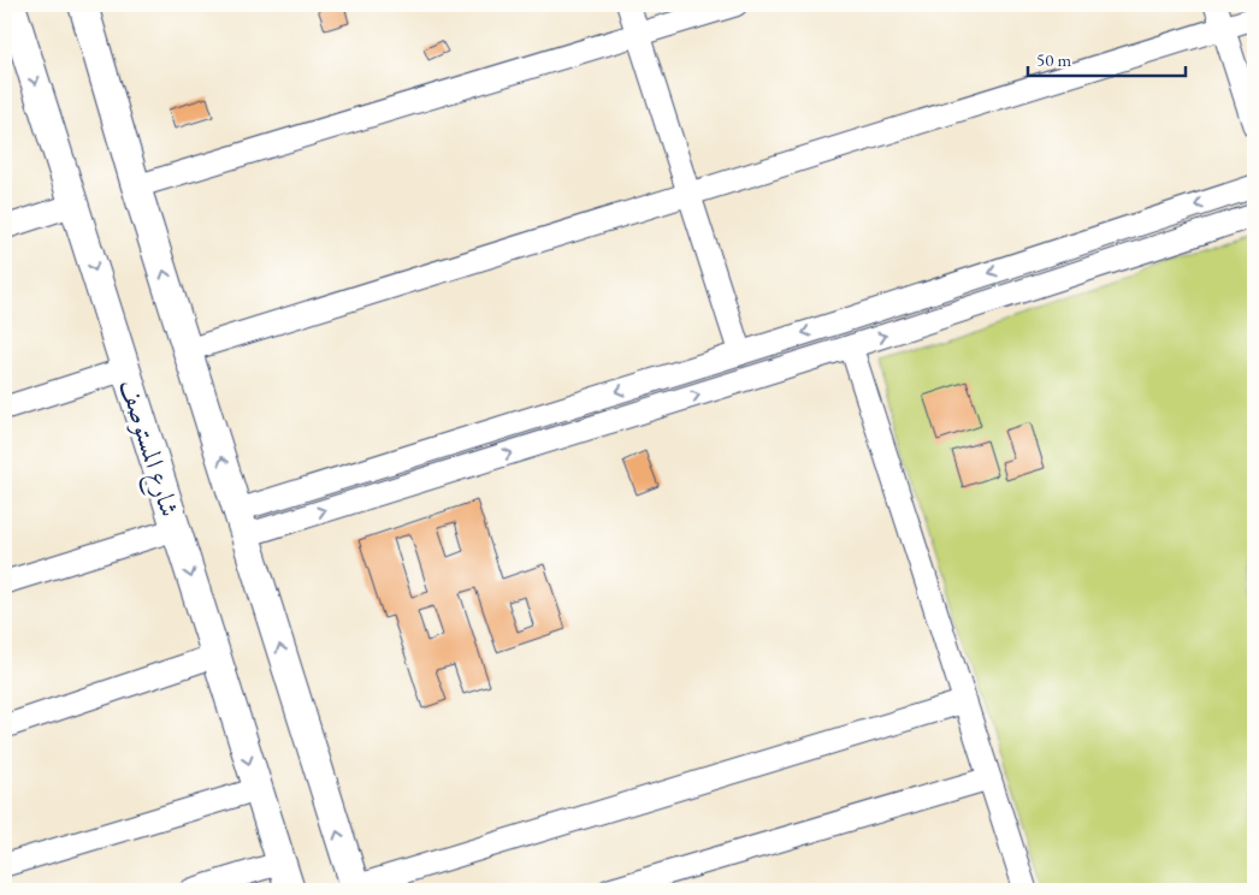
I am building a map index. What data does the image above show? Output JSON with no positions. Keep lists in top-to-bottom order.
{
  "streets": {
    "main road": ["شارع المستوصف"]
  },
  "scale_bar": "50 m"
}
